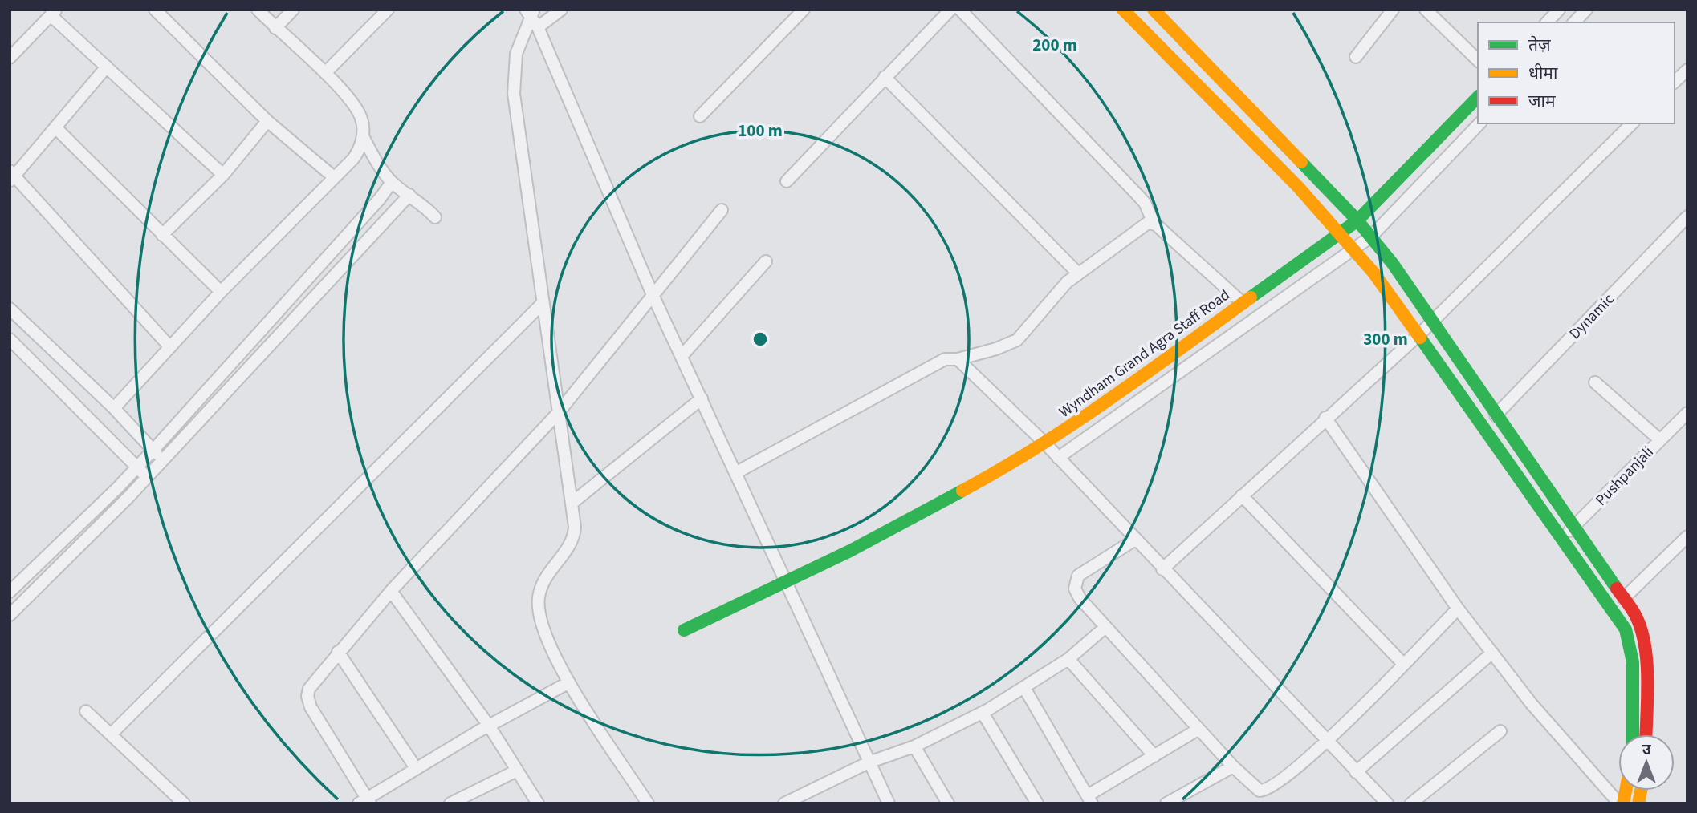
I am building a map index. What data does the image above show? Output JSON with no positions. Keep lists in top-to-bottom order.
{
  "streets": {
    "street": ["Dynamic", "Wyndham Grand Agra Staff Road", "Pushpanjali"]
  },
  "legend": ["तेज़", "धीमा", "जाम"],
  "north": "top",
  "rings": ["200 m", "100 m", "300 m"]
}
